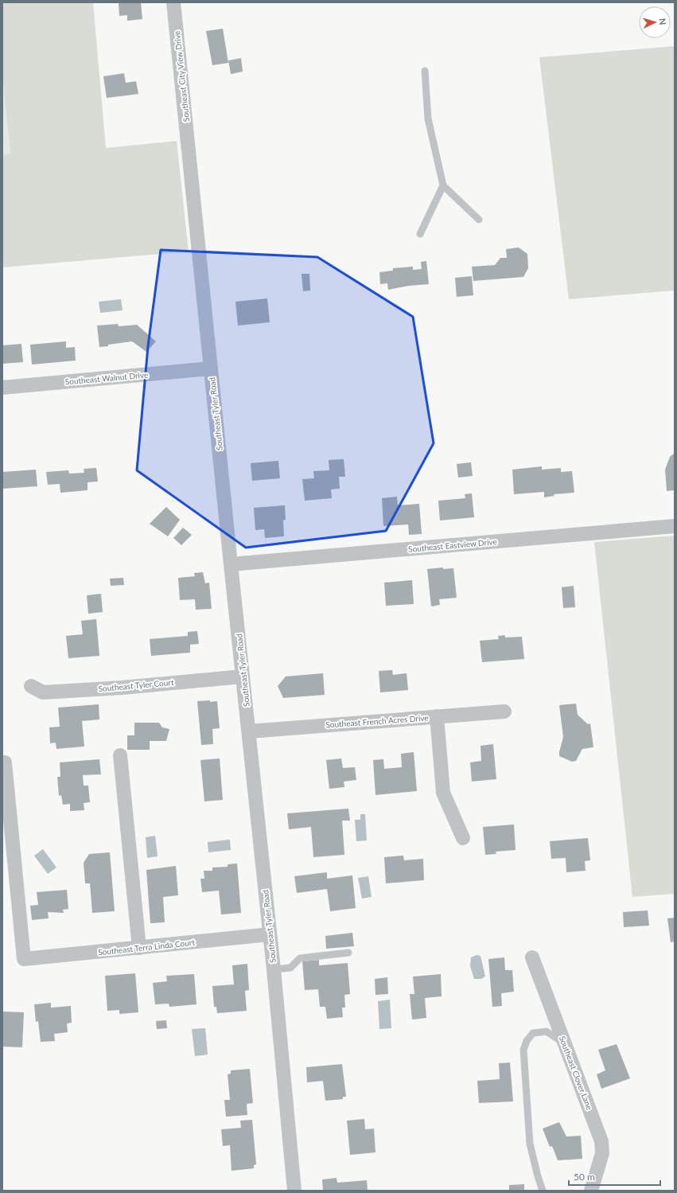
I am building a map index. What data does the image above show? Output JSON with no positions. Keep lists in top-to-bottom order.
{
  "streets": {
    "street": [
      "Southeast City View Drive",
      "Southeast Walnut Drive",
      "Southeast Tyler Road",
      "Southeast Eastview Drive",
      "Southeast Tyler Court",
      "Southeast French Acres Drive",
      "Southeast Terra Linda Court",
      "Southeast Clover Lane"
    ]
  },
  "crossings": [
    ["Southeast City View Drive", "Southeast Tyler Road"],
    ["Southeast Walnut Drive", "Southeast Tyler Road"],
    ["Southeast Tyler Road", "Southeast Eastview Drive"],
    ["Southeast Tyler Road", "Southeast Tyler Court"],
    ["Southeast Tyler Road", "Southeast French Acres Drive"],
    ["Southeast Tyler Road", "Southeast Terra Linda Court"]
  ],
  "scale_bar": "50 m",
  "north": "right"
}
